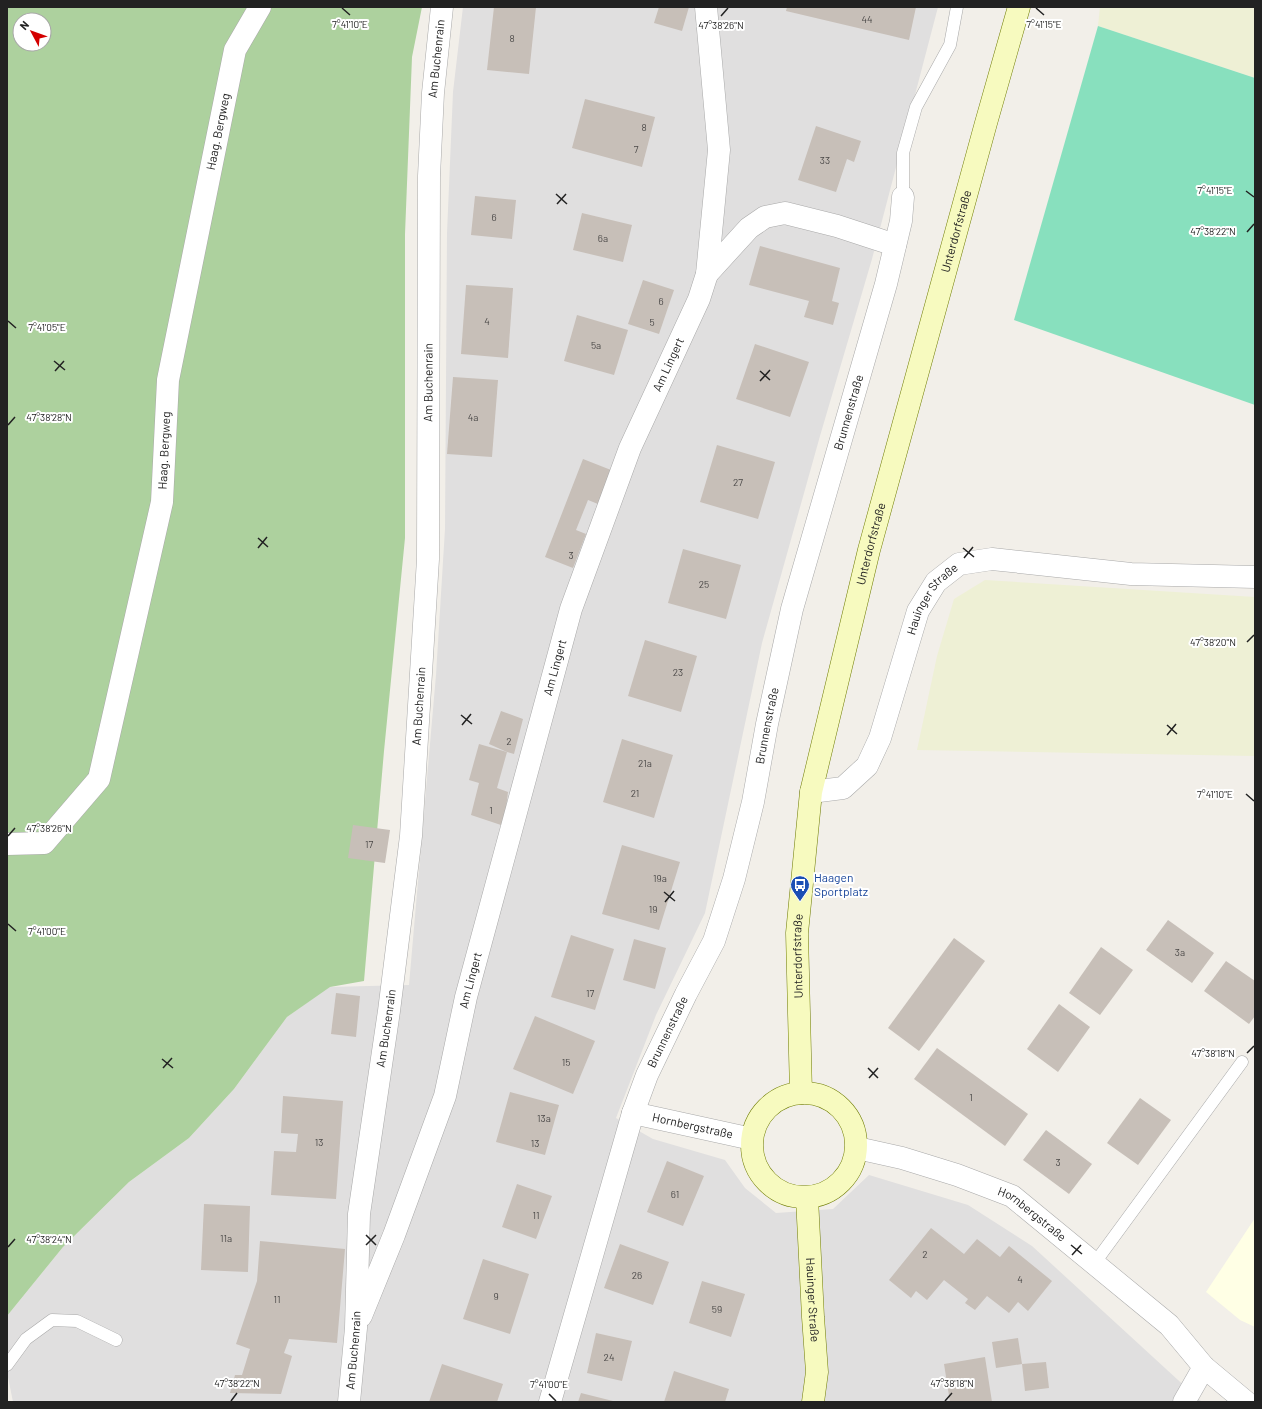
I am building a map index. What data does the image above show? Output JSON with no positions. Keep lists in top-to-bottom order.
{
  "streets": {
    "street": [
      "Am Buchenrain",
      "Haag. Bergweg",
      "Unterdorfstraße",
      "Am Lingert",
      "Brunnenstraße",
      "Hauinger Straße",
      "Hornbergstraße"
    ]
  },
  "crossings": [
    ["Am Buchenrain", "Am Lingert"],
    ["Unterdorfstraße", "Hauinger Straße"],
    ["Unterdorfstraße", "Hornbergstraße"],
    ["Brunnenstraße", "Hornbergstraße"],
    ["Hauinger Straße", "Hornbergstraße"]
  ],
  "places": {
    "bus stop": ["Haagen Sportplatz"]
  },
  "house_numbers": [
    "44",
    "8",
    "8",
    "7",
    "33",
    "6",
    "6a",
    "6",
    "4",
    "5",
    "5a",
    "4a",
    "27",
    "3",
    "25",
    "23",
    "2",
    "21a",
    "21",
    "1",
    "17",
    "19a",
    "19",
    "3a",
    "17",
    "15",
    "1",
    "13a",
    "13",
    "13",
    "3",
    "61",
    "11",
    "11a",
    "2",
    "26",
    "4",
    "9",
    "11",
    "59",
    "24"
  ],
  "north": "top left",
  "coordinates": [
    "7°41'10\"E",
    "7°41'15\"E",
    "47°38'26\"N",
    "47°38'22\"N",
    "7°41'05\"E",
    "47°38'28\"N",
    "47°38'20\"N",
    "7°41'00\"E",
    "47°38'18\"N",
    "47°38'24\"N"
  ]
}
